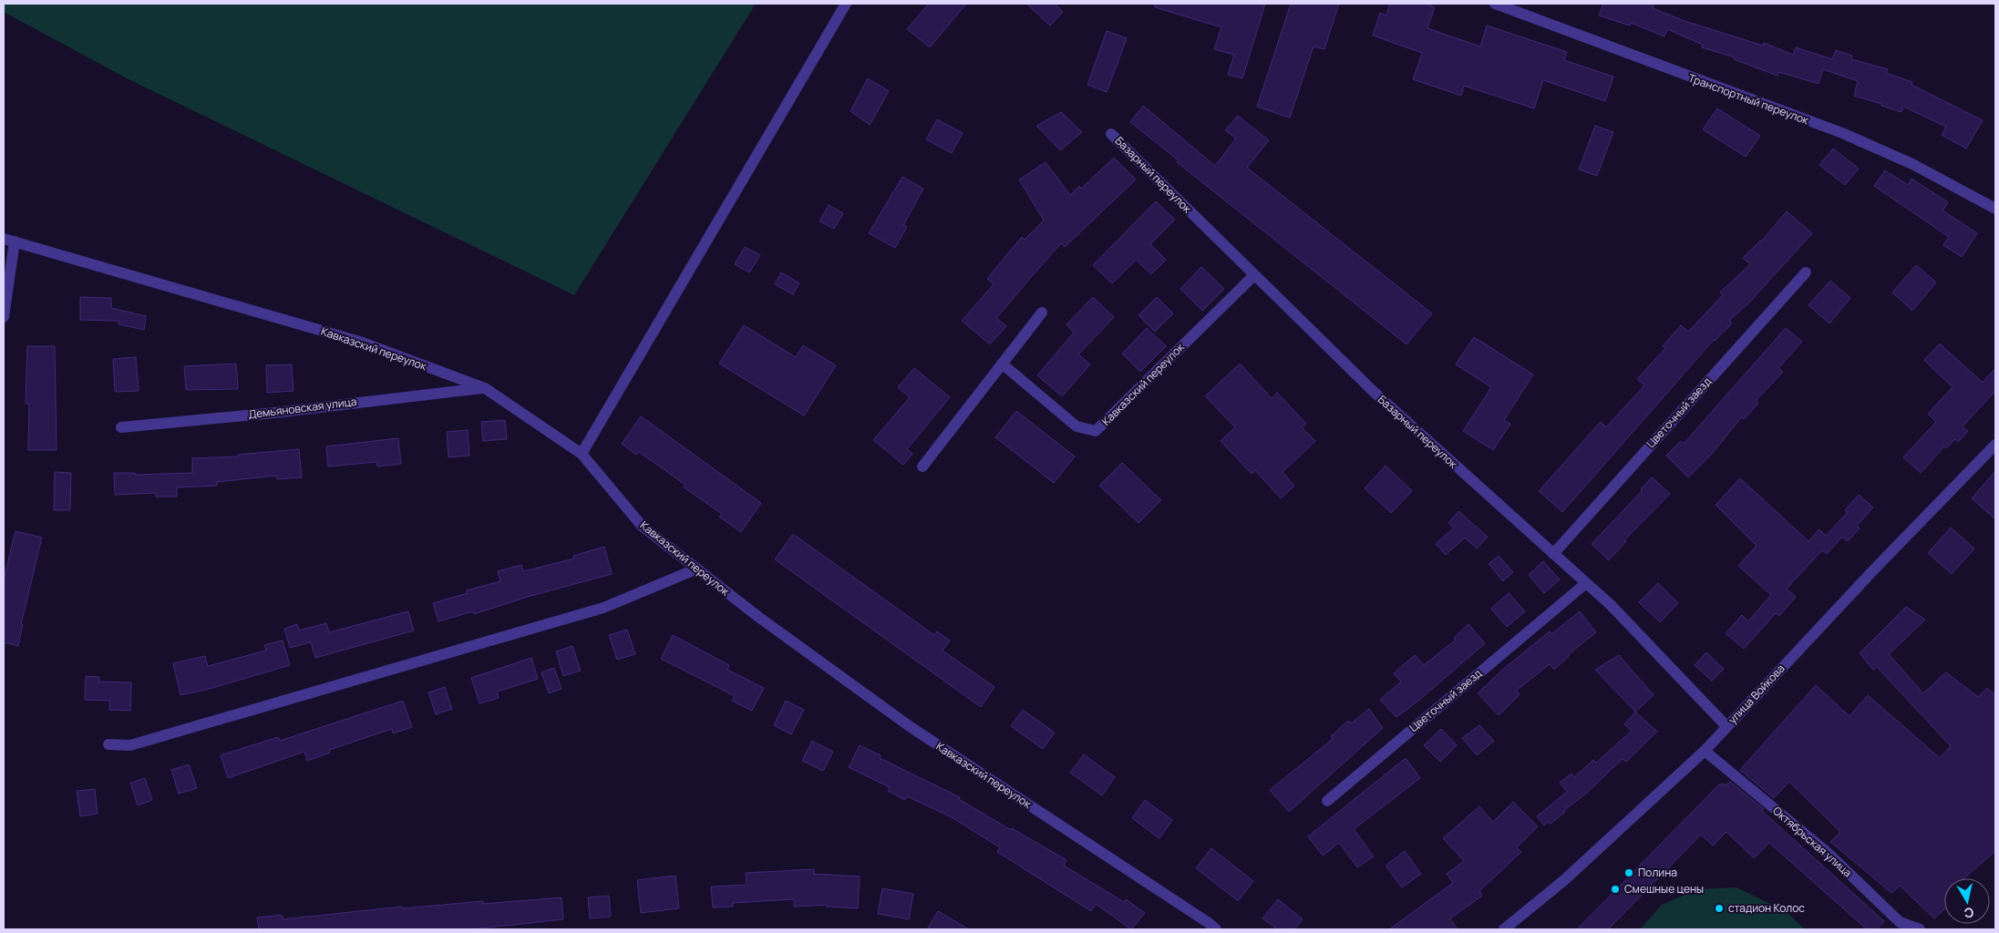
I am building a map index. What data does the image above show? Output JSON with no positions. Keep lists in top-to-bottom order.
{
  "streets": {
    "street": [
      "Транспортный переулок",
      "Базарный переулок",
      "Кавказский переулок",
      "Демьяновская улица",
      "Цветочный заезд",
      "улица Войкова",
      "Октябрьская улица"
    ]
  },
  "crossings": [
    ["Базарный переулок", "Кавказский переулок"],
    ["Базарный переулок", "Цветочный заезд"],
    ["Базарный переулок", "улица Войкова"],
    ["Кавказский переулок", "Демьяновская улица"],
    ["улица Войкова", "Октябрьская улица"]
  ],
  "places": ["Полина", "Смешные цены", "стадион Колос"],
  "north": "bottom"
}
